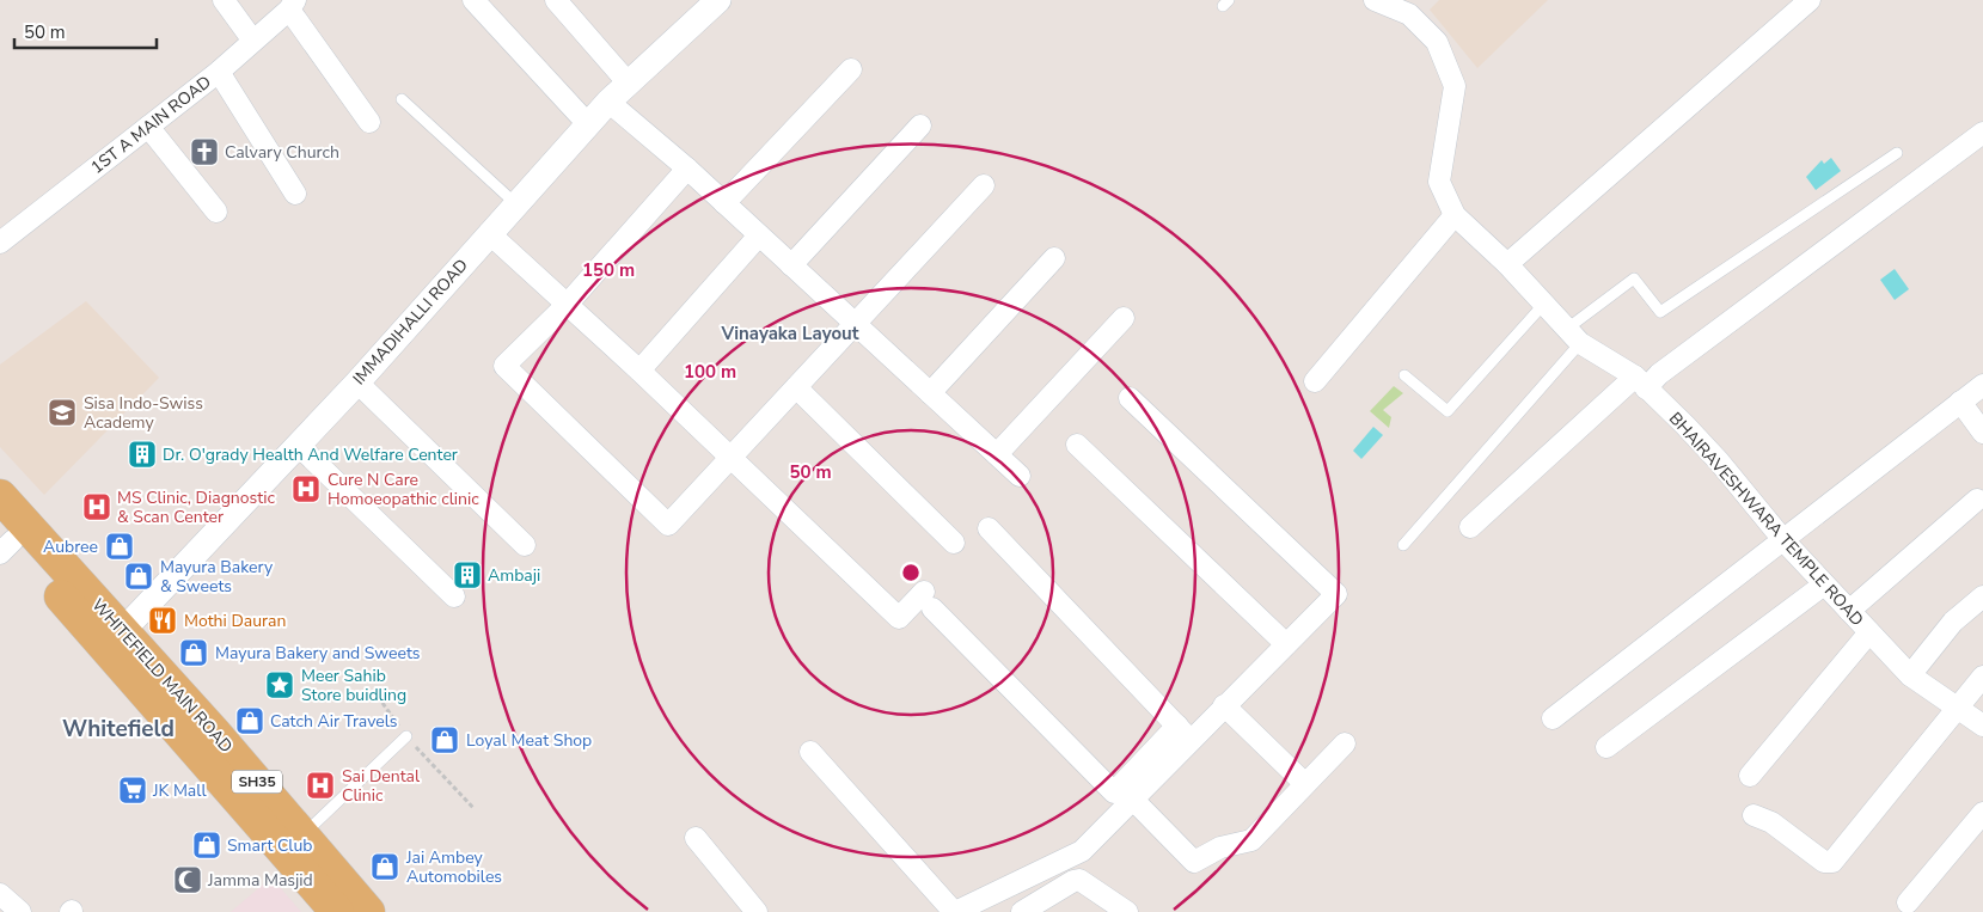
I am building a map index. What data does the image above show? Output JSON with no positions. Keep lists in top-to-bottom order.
{
  "streets": {
    "main road": ["WHITEFIELD MAIN ROAD", "SH35"],
    "street": ["1ST A MAIN ROAD", "IMMADIHALLI ROAD", "BHAIRAVESHWARA TEMPLE ROAD"]
  },
  "crossings": [
    ["IMMADIHALLI ROAD", "WHITEFIELD MAIN ROAD"]
  ],
  "districts": ["Vinayaka Layout", "Whitefield"],
  "places": {
    "church": ["Calvary Church"],
    "school or university": ["Sisa Indo-Swiss Academy"],
    "building": ["Dr. O'grady Health And Welfare Center", "Ambaji"],
    "hospital": ["Cure N Care Homoeopathic clinic", "MS Clinic, Diagnostic & Scan Center", "Sai Dental Clinic"],
    "shop": [
      "Aubree",
      "Mayura Bakery & Sweets",
      "Mayura Bakery and Sweets",
      "Catch Air Travels",
      "Loyal Meat Shop",
      "Smart Club",
      "Jai Ambey Automobiles"
    ],
    "restaurant": ["Mothi Dauran"],
    "place": ["Meer Sahib Store buidling"],
    "supermarket": ["JK Mall"],
    "mosque": ["Jamma Masjid"]
  },
  "scale_bar": "50 m",
  "rings": ["150 m", "100 m", "50 m"]
}
